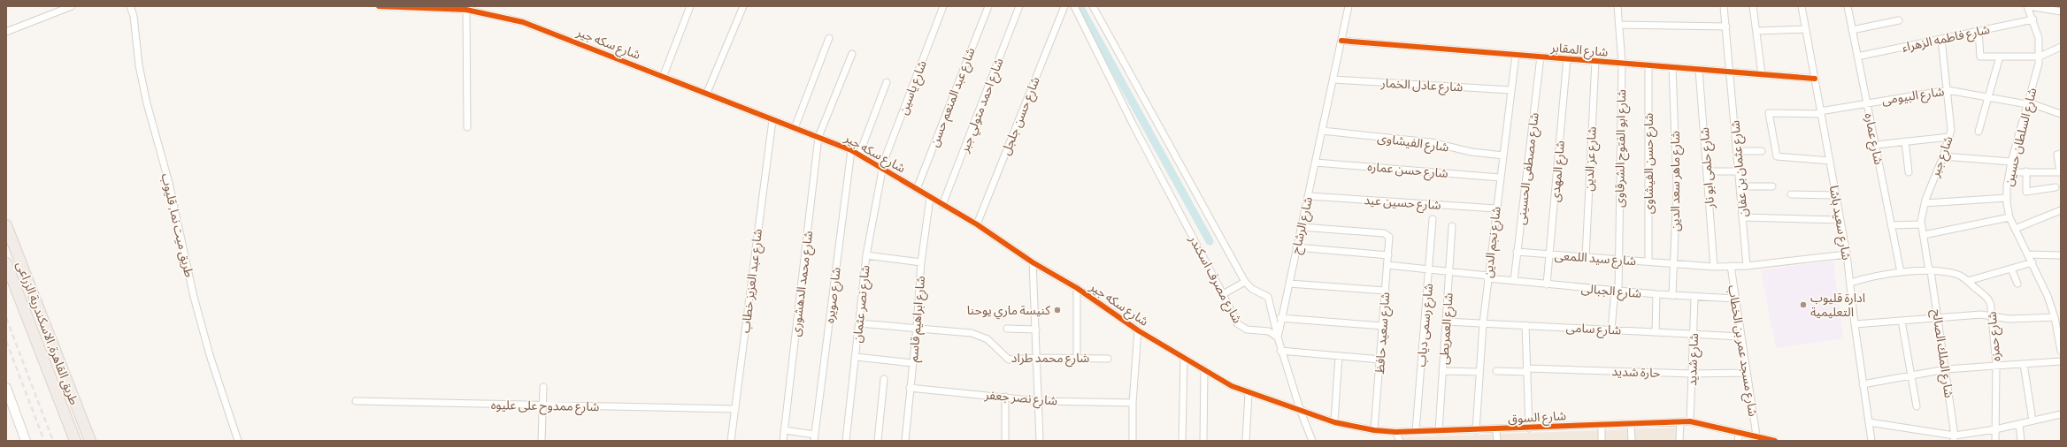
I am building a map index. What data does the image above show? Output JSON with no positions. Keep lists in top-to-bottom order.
{
  "streets": {
    "highway": ["طريق القاهرة, الاسكندرية الزراعى"],
    "street": [
      "شارع فاطمه الزهراء",
      "شارع سكه جير",
      "شارع المقابر",
      "شارع عادل الخمار",
      "شارع ياسين",
      "شارع البيومى",
      "شارع عبد المنعم حسن",
      "شارع احمد متولي جبر",
      "شارع حسن جلجل",
      "شارع السلطان حسين",
      "شارع عماره",
      "شارع الفيشاوى",
      "شارع ابو الفتوح الشرقاوى",
      "شارع جبر",
      "شارع عز الدين",
      "شارع حسن الفيشاوى",
      "شارع حلمى ابو نار",
      "شارع مصطفى الحسينى",
      "شارع عثمان بن عفان",
      "شارع حسن عماره",
      "شارع المهدى",
      "شارع ماهر سعد الدين",
      "شارع حسين عيد",
      "شارع سعيد باشا",
      "طريق ميت نما, قليوب",
      "شارع الرشاح",
      "شارع نجم الدين",
      "شارع سيد اللمعى",
      "شارع مصرف اسكندر",
      "شارع عبد العزيز خطاب",
      "شارع محمد الدهشورى",
      "شارع الجبالى",
      "شارع صويره",
      "شارع نصر عثمان",
      "شارع ابراهيم قاسم",
      "شارع رسمى دياب",
      "شارع العمريطى",
      "شارع سامى",
      "شارع سعيد حافظ",
      "شارع حمزه",
      "شارع مسجد عمر بن الخطاب",
      "شارع الملك الصالح",
      "شارع محمد طراد",
      "شارع شديد",
      "حارة شديد",
      "شارع نصر جعفر",
      "شارع ممدوح على عليوه",
      "شارع السوق"
    ]
  },
  "crossings": [
    ["شارع فاطمه الزهراء", "شارع السلطان حسين"],
    ["شارع فاطمه الزهراء", "شارع عماره"],
    ["شارع فاطمه الزهراء", "شارع جبر"],
    ["شارع سكه جير", "شارع ياسين"],
    ["شارع سكه جير", "شارع عبد المنعم حسن"],
    ["شارع سكه جير", "شارع احمد متولي جبر"],
    ["شارع سكه جير", "شارع حسن جلجل"],
    ["شارع سكه جير", "شارع الرشاح"],
    ["شارع سكه جير", "شارع عبد العزيز خطاب"],
    ["شارع سكه جير", "شارع محمد الدهشورى"],
    ["شارع سكه جير", "شارع صويره"],
    ["شارع سكه جير", "شارع نصر عثمان"],
    ["شارع سكه جير", "شارع ابراهيم قاسم"],
    ["شارع سكه جير", "شارع السوق"],
    ["شارع المقابر", "شارع ابو الفتوح الشرقاوى"],
    ["شارع المقابر", "شارع عز الدين"],
    ["شارع المقابر", "شارع حسن الفيشاوى"],
    ["شارع المقابر", "شارع حلمى ابو نار"],
    ["شارع المقابر", "شارع مصطفى الحسينى"],
    ["شارع المقابر", "شارع عثمان بن عفان"],
    ["شارع المقابر", "شارع المهدى"],
    ["شارع المقابر", "شارع ماهر سعد الدين"],
    ["شارع المقابر", "شارع سعيد باشا"],
    ["شارع المقابر", "شارع الرشاح"],
    ["شارع المقابر", "شارع نجم الدين"],
    ["شارع عادل الخمار", "شارع الرشاح"],
    ["شارع عادل الخمار", "شارع نجم الدين"],
    ["شارع ياسين", "شارع نصر عثمان"],
    ["شارع البيومى", "شارع السلطان حسين"],
    ["شارع البيومى", "شارع عماره"],
    ["شارع البيومى", "شارع جبر"],
    ["شارع البيومى", "شارع سعيد باشا"],
    ["شارع عماره", "شارع حمزه"],
    ["شارع الفيشاوى", "شارع الرشاح"],
    ["شارع الفيشاوى", "شارع نجم الدين"],
    ["شارع ابو الفتوح الشرقاوى", "شارع سيد اللمعى"],
    ["شارع ابو الفتوح الشرقاوى", "شارع الجبالى"],
    ["شارع ابو الفتوح الشرقاوى", "شارع سامى"],
    ["شارع جبر", "شارع حمزه"],
    ["شارع جبر", "شارع الملك الصالح"],
    ["شارع عز الدين", "شارع سيد اللمعى"],
    ["شارع حسن الفيشاوى", "شارع سيد اللمعى"],
    ["شارع حلمى ابو نار", "شارع سيد اللمعى"],
    ["شارع مصطفى الحسينى", "شارع سيد اللمعى"],
    ["شارع مصطفى الحسينى", "شارع الجبالى"],
    ["شارع عثمان بن عفان", "شارع سيد اللمعى"],
    ["شارع حسن عماره", "شارع الرشاح"],
    ["شارع حسن عماره", "شارع نجم الدين"],
    ["شارع المهدى", "شارع سيد اللمعى"],
    ["شارع المهدى", "شارع الجبالى"],
    ["شارع ماهر سعد الدين", "شارع سيد اللمعى"],
    ["شارع ماهر سعد الدين", "شارع الجبالى"],
    ["شارع حسين عيد", "شارع الرشاح"],
    ["شارع حسين عيد", "شارع نجم الدين"],
    ["شارع سعيد باشا", "شارع سيد اللمعى"],
    ["شارع سعيد باشا", "شارع حمزه"],
    ["شارع الرشاح", "شارع مصرف اسكندر"],
    ["شارع الرشاح", "شارع سعيد حافظ"],
    ["شارع الرشاح", "شارع السوق"],
    ["شارع نجم الدين", "شارع الجبالى"],
    ["شارع نجم الدين", "شارع سامى"],
    ["شارع نجم الدين", "شارع السوق"],
    ["شارع سيد اللمعى", "شارع مسجد عمر بن الخطاب"],
    ["شارع عبد العزيز خطاب", "شارع ممدوح على عليوه"],
    ["شارع الجبالى", "شارع رسمى دياب"],
    ["شارع الجبالى", "شارع العمريطى"],
    ["شارع الجبالى", "شارع سعيد حافظ"],
    ["شارع الجبالى", "شارع مسجد عمر بن الخطاب"],
    ["شارع الجبالى", "شارع شديد"],
    ["شارع نصر عثمان", "شارع محمد طراد"],
    ["شارع ابراهيم قاسم", "شارع محمد طراد"],
    ["شارع ابراهيم قاسم", "شارع نصر جعفر"],
    ["شارع رسمى دياب", "شارع السوق"],
    ["شارع العمريطى", "شارع سامى"],
    ["شارع العمريطى", "شارع السوق"],
    ["شارع سامى", "شارع مسجد عمر بن الخطاب"],
    ["شارع سامى", "شارع شديد"],
    ["شارع سعيد حافظ", "شارع السوق"],
    ["شارع حمزه", "شارع الملك الصالح"],
    ["شارع مسجد عمر بن الخطاب", "حارة شديد"],
    ["شارع مسجد عمر بن الخطاب", "شارع السوق"],
    ["شارع شديد", "حارة شديد"],
    ["شارع شديد", "شارع السوق"]
  ],
  "places": ["ادارة قليوب التعليمية", "كنيسة ماري يوحنا"]
}
